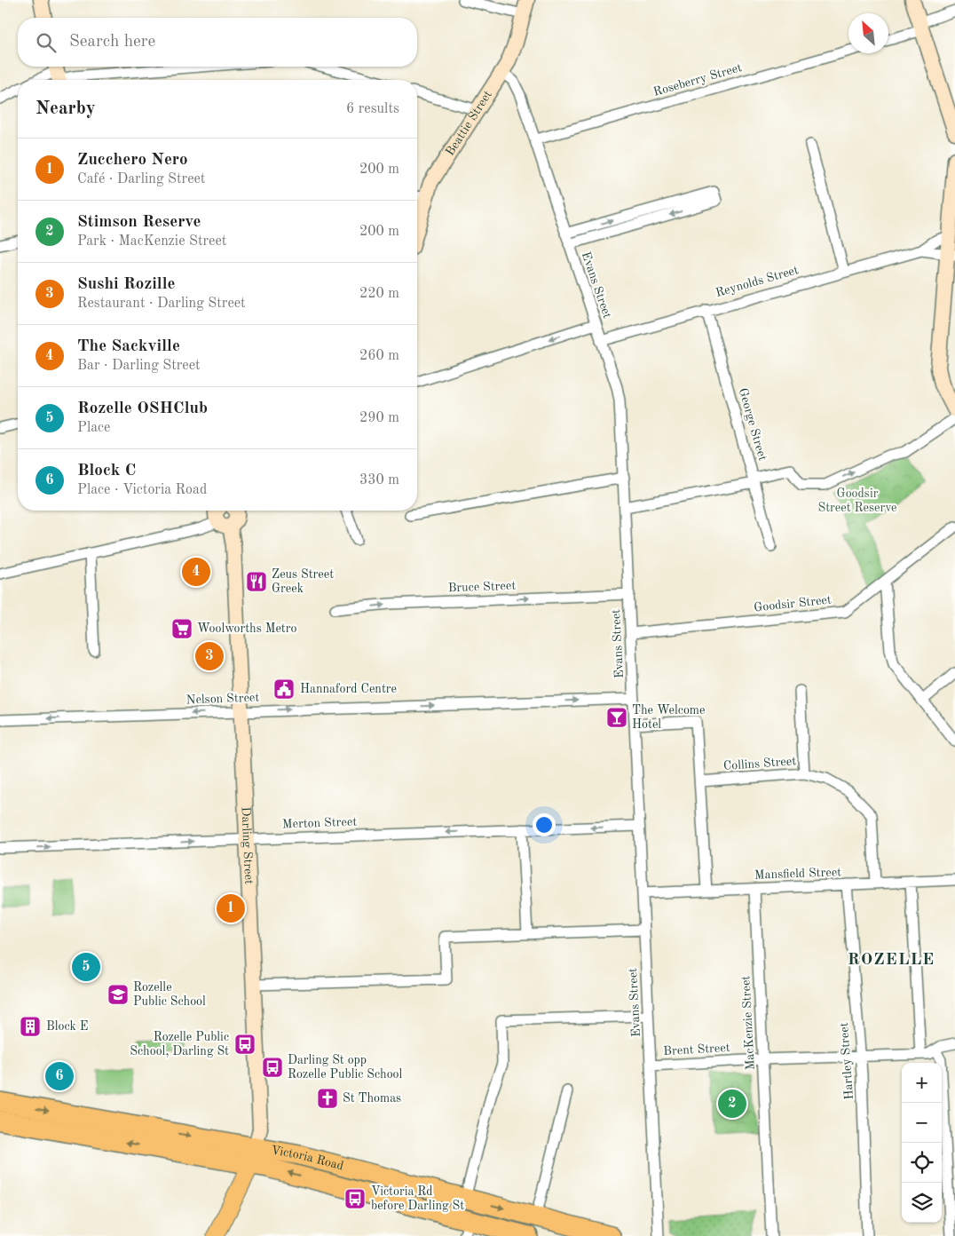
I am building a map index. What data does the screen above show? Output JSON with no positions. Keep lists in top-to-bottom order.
{
  "streets": {
    "highway": ["Victoria Road"],
    "main road": ["Darling Street"],
    "street": [
      "Roseberry Street",
      "Beattie Street",
      "Reynolds Street",
      "Evans Street",
      "George Street",
      "Bruce Street",
      "Goodsir Street",
      "Nelson Street",
      "Collins Street",
      "Merton Street",
      "Mansfield Street",
      "MacKenzie Street",
      "Brent Street",
      "Hartley Street"
    ]
  },
  "crossings": [
    ["Roseberry Street", "Evans Street"],
    ["Beattie Street", "Evans Street"],
    ["Reynolds Street", "Evans Street"],
    ["Reynolds Street", "George Street"],
    ["Evans Street", "Bruce Street"],
    ["Evans Street", "Goodsir Street"],
    ["Evans Street", "Nelson Street"],
    ["Evans Street", "Merton Street"],
    ["Evans Street", "Mansfield Street"],
    ["Evans Street", "Brent Street"],
    ["Nelson Street", "Darling Street"],
    ["Collins Street", "Mansfield Street"],
    ["Merton Street", "Darling Street"],
    ["Darling Street", "Victoria Road"],
    ["Mansfield Street", "MacKenzie Street"],
    ["Mansfield Street", "Hartley Street"],
    ["MacKenzie Street", "Brent Street"],
    ["Brent Street", "Hartley Street"]
  ],
  "one_way": ["Bruce Street"],
  "districts": ["ROZELLE"],
  "parks": ["Goodsir Street Reserve"],
  "places": {
    "restaurant": ["Zeus Street Greek"],
    "supermarket": ["Woolworths Metro"],
    "public building": ["Hannaford Centre"],
    "bar": ["The Welcome Hotel"],
    "school or university": ["Rozelle Public School"],
    "building": ["Block E"],
    "bus stop": ["Rozelle Public School, Darling St", "Darling St opp Rozelle Public School", "Victoria Rd before Darling St"],
    "church": ["St Thomas"]
  },
  "north": "top left",
  "page": {
    "search": "Search here",
    "heading": ["Nearby", "6 results"],
    "list": [
      {
        "mark": "1",
        "name": "Zucchero Nero",
        "note": "Café · Darling Street",
        "value": "200 m"
      },
      {
        "mark": "2",
        "name": "Stimson Reserve",
        "note": "Park · MacKenzie Street",
        "value": "200 m"
      },
      {
        "mark": "3",
        "name": "Sushi Rozille",
        "note": "Restaurant · Darling Street",
        "value": "220 m"
      },
      {
        "mark": "4",
        "name": "The Sackville",
        "note": "Bar · Darling Street",
        "value": "260 m"
      },
      {
        "mark": "5",
        "name": "Rozelle OSHClub",
        "note": "Place",
        "value": "290 m"
      },
      {
        "mark": "6",
        "name": "Block C",
        "note": "Place · Victoria Road",
        "value": "330 m"
      }
    ],
    "pins": [
      "4",
      "3",
      "1",
      "5",
      "6",
      "2"
    ],
    "map_buttons": ["+", "−"]
  }
}
